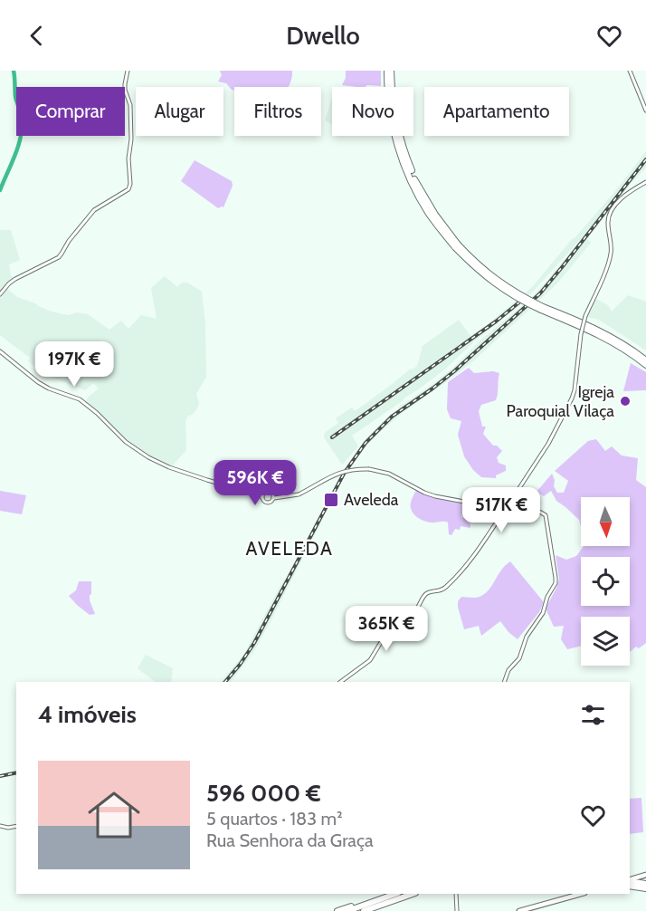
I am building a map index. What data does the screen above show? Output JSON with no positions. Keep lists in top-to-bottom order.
{
  "districts": ["AVELEDA"],
  "places": {
    "other": ["Igreja Paroquial Vilaça"],
    "transit": ["Aveleda"]
  },
  "north": "bottom",
  "page": {
    "header": "Dwello",
    "chip": [
      "Comprar",
      "Alugar",
      "Filtros",
      "Novo",
      "Apartamento"
    ],
    "price": [
      "197K €",
      "596K €",
      "517K €",
      "365K €"
    ],
    "heading": "4 imóveis",
    "list": [
      {
        "name": "596 000 €",
        "note": "5 quartos · 183 m² · Rua Senhora da Graça"
      }
    ]
  }
}
